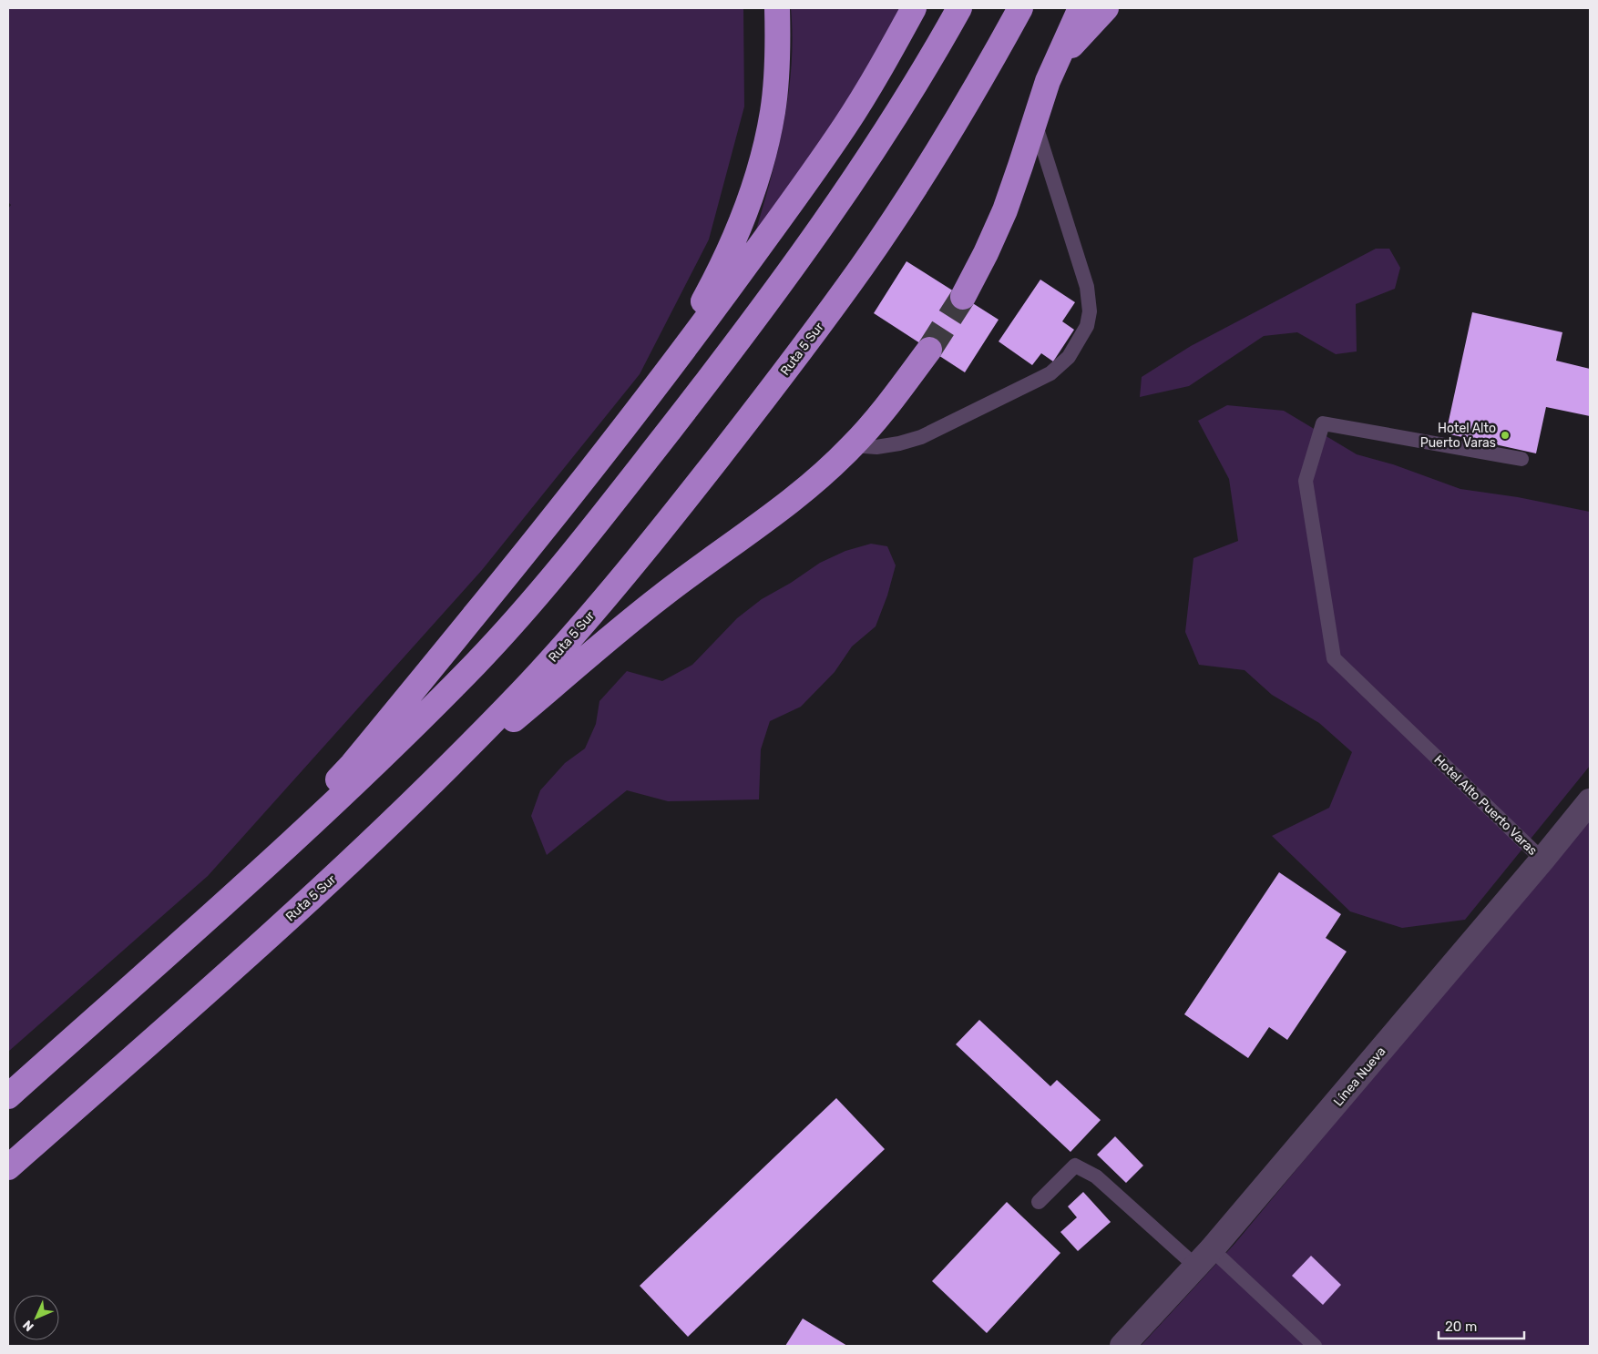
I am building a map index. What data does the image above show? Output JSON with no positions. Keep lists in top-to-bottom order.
{
  "streets": {
    "highway": ["Ruta 5 Sur"],
    "street": ["Línea Nueva"],
    "lane": ["Hotel Alto Puerto Varas"]
  },
  "crossings": [
    ["Hotel Alto Puerto Varas", "Línea Nueva"]
  ],
  "places": ["Hotel Alto Puerto Varas"],
  "scale_bar": "20 m",
  "north": "bottom left"
}
